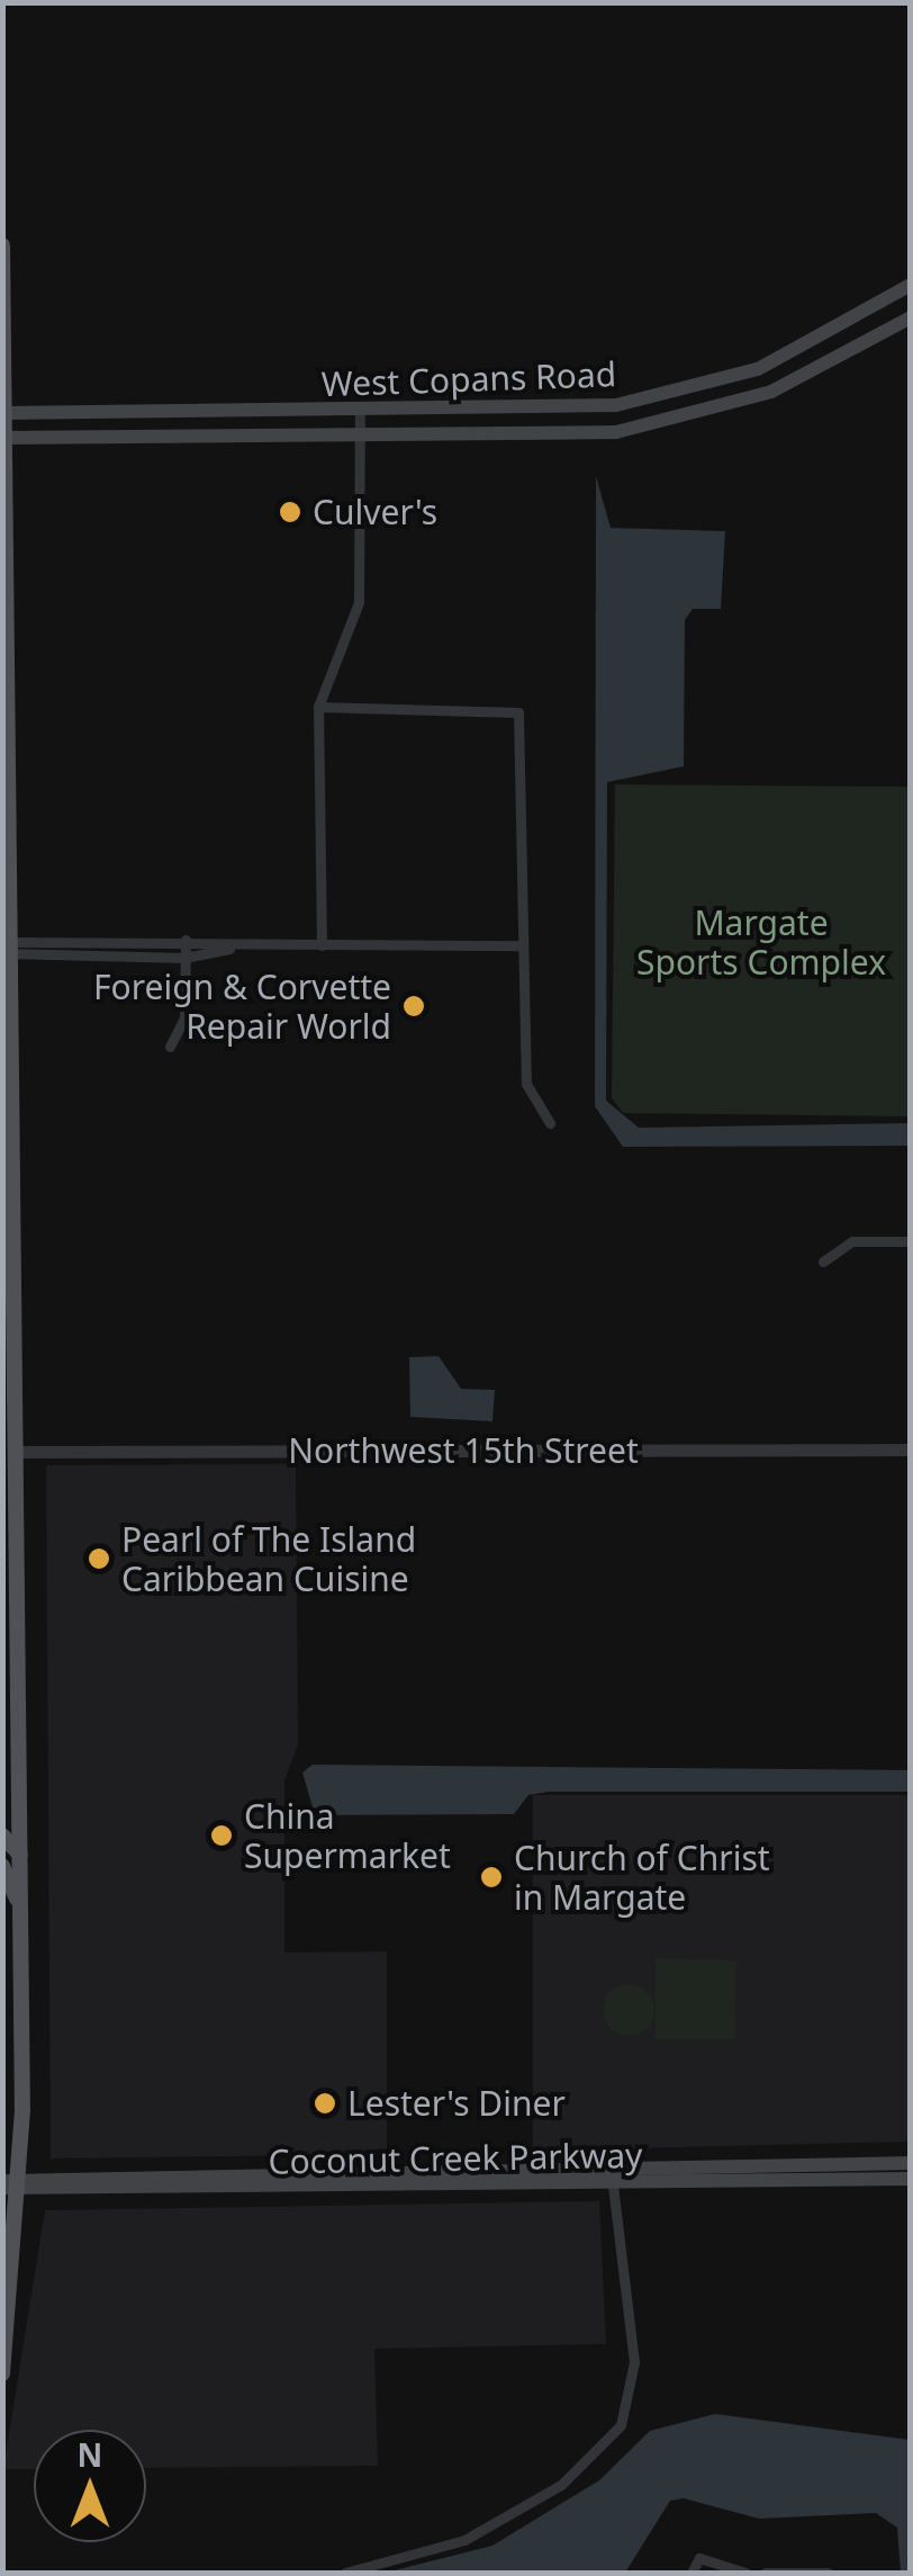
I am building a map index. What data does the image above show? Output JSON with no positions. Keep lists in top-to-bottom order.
{
  "streets": {
    "main road": ["West Copans Road", "Coconut Creek Parkway"],
    "street": ["Northwest 15th Street"]
  },
  "parks": ["Margate Sports Complex"],
  "places": [
    "Culver's",
    "Foreign & Corvette Repair World",
    "Pearl of The Island Caribbean Cuisine",
    "China Supermarket",
    "Church of Christ in Margate",
    "Lester's Diner"
  ],
  "north": "top"
}
